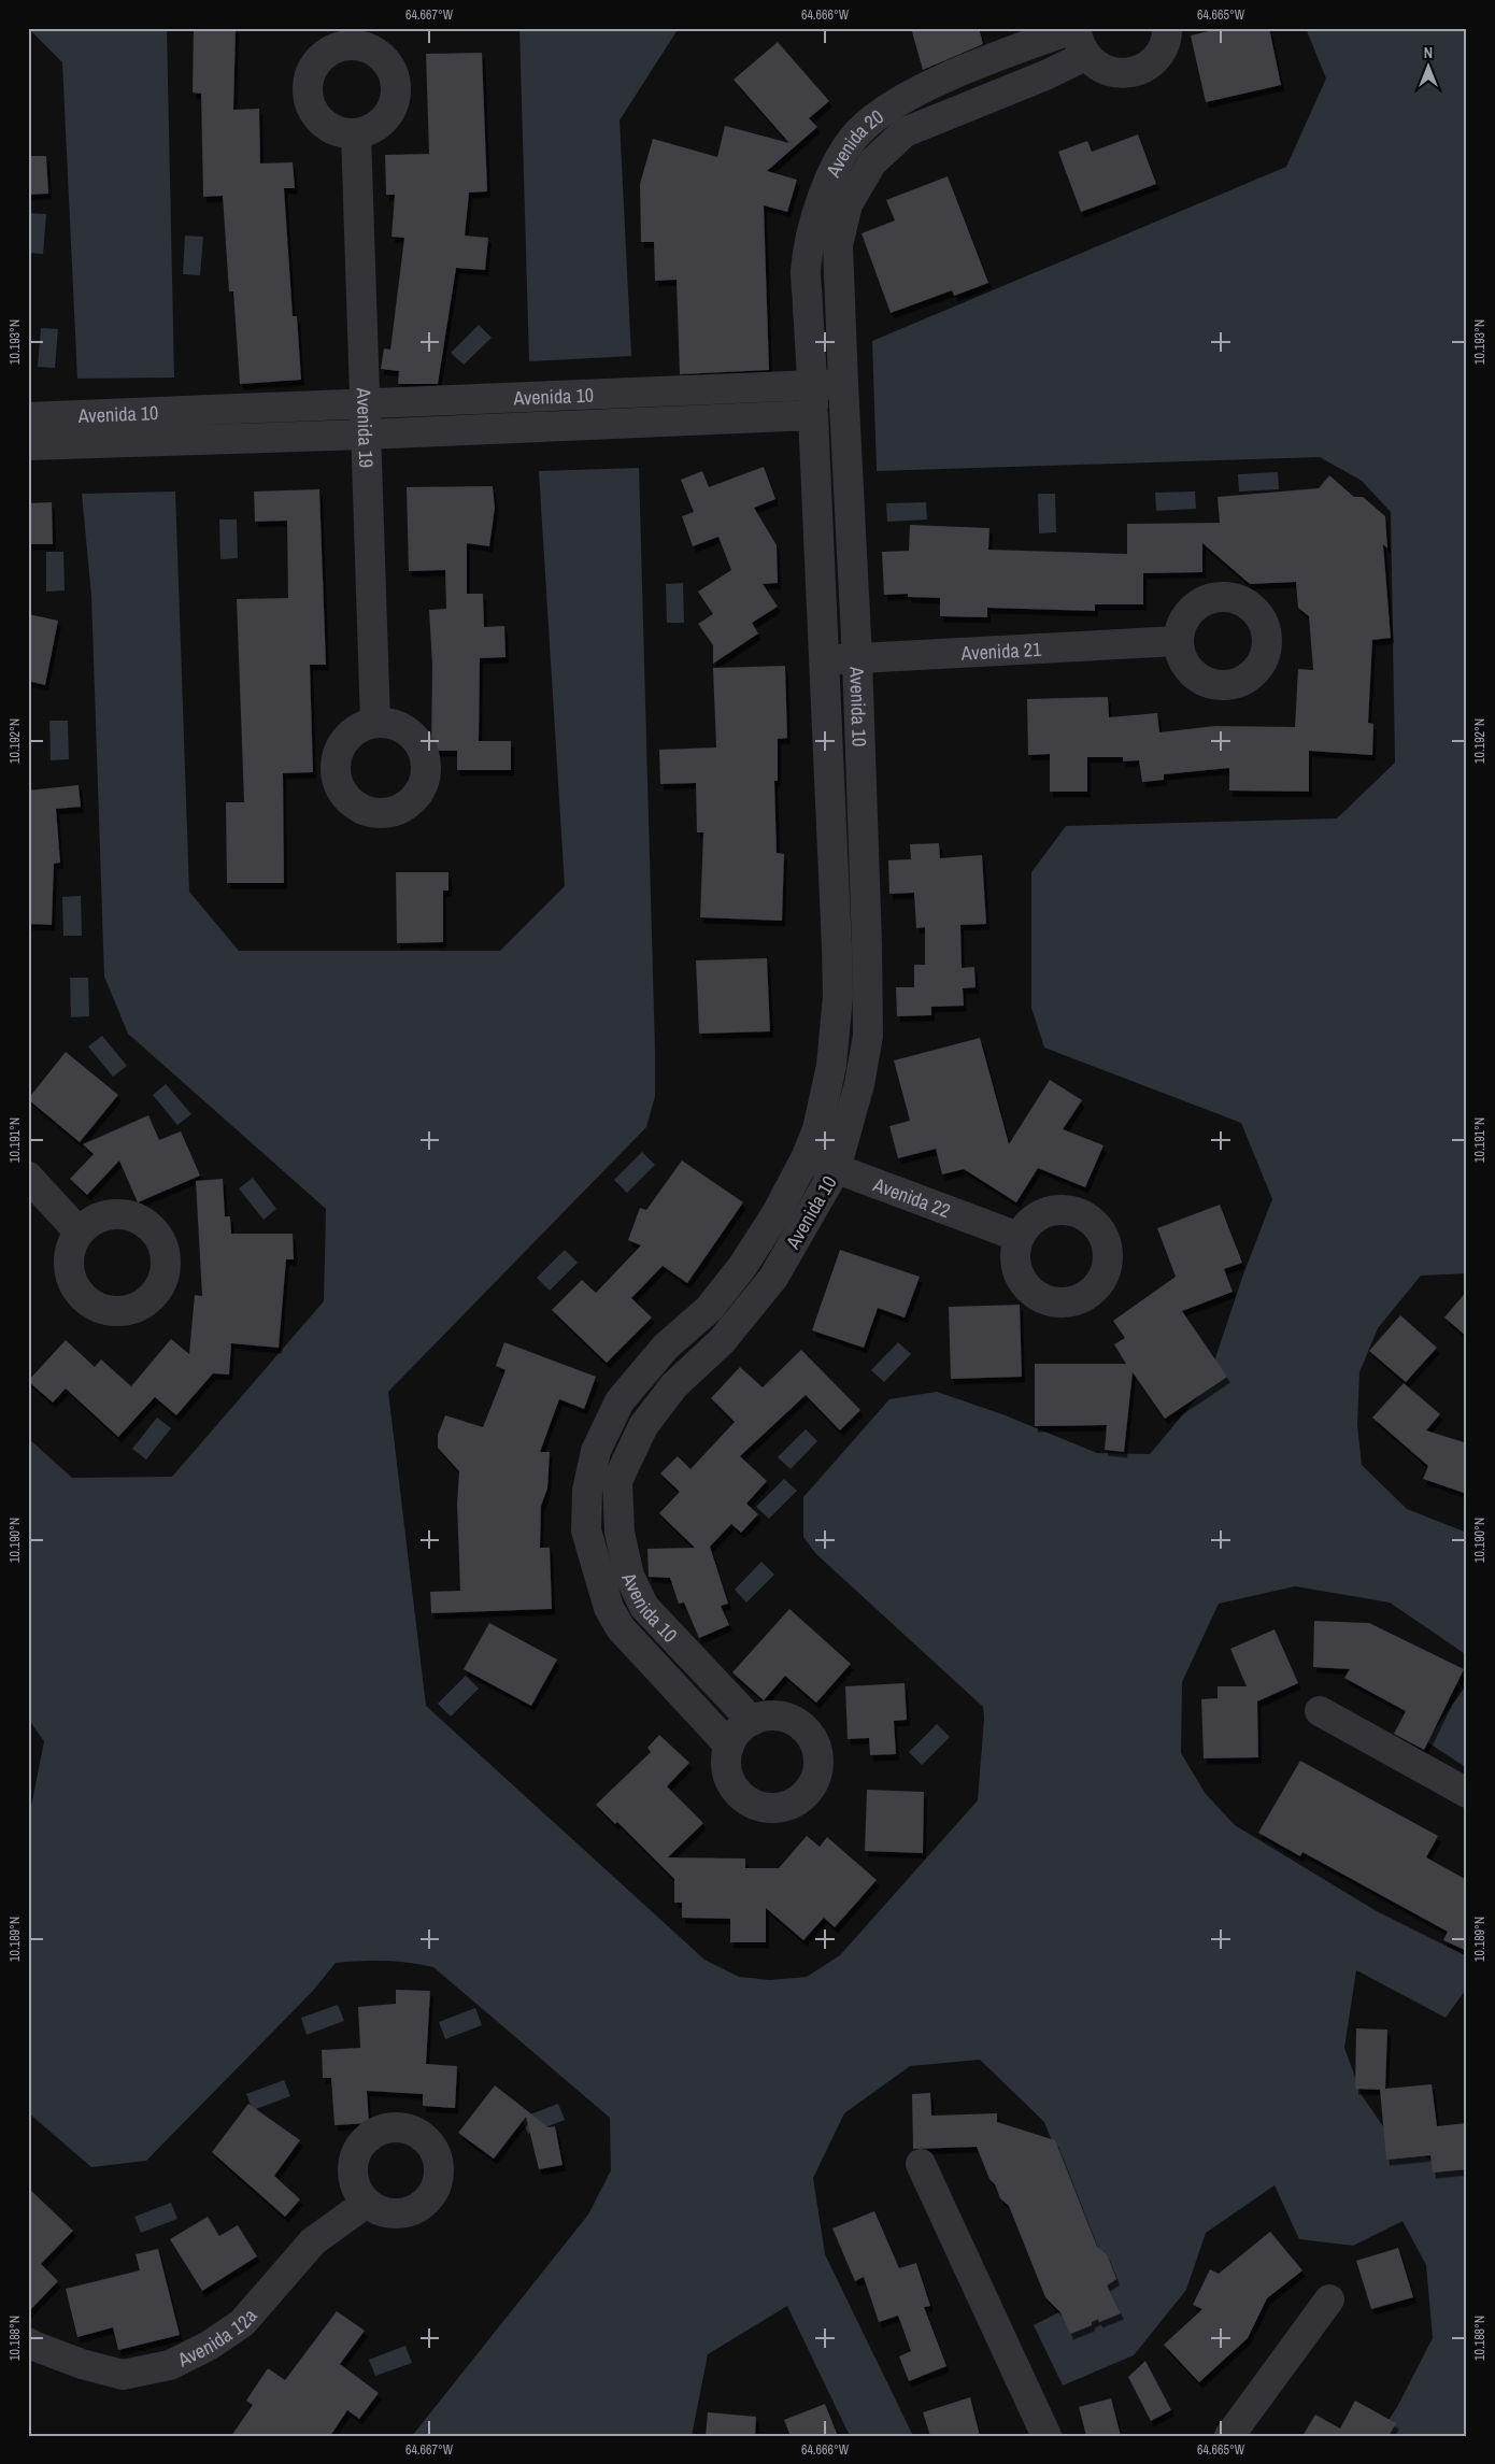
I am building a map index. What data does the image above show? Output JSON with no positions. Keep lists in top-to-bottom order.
{
  "streets": {
    "street": [
      "Avenida 20",
      "Avenida 10",
      "Avenida 19",
      "Avenida 21",
      "Avenida 22",
      "Avenida 12a"
    ]
  },
  "crossings": [
    ["Avenida 20", "Avenida 10"],
    ["Avenida 10", "Avenida 19"],
    ["Avenida 10", "Avenida 21"],
    ["Avenida 10", "Avenida 22"]
  ],
  "north": "top",
  "coordinates": [
    "64.667°W",
    "64.666°W",
    "64.665°W",
    "10.193°N",
    "10.192°N",
    "10.191°N",
    "10.190°N",
    "10.189°N",
    "10.188°N"
  ]
}
